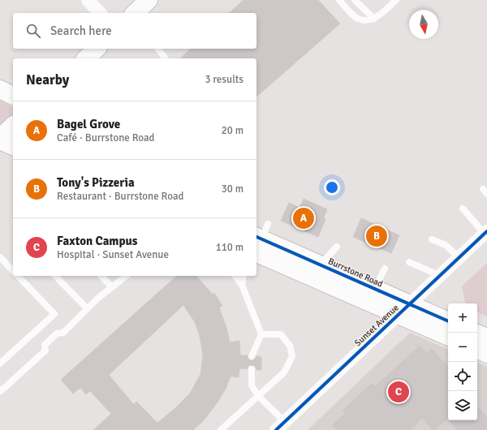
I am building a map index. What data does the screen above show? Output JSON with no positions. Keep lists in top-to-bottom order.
{
  "streets": {
    "street": ["Burrstone Road", "Sunset Avenue"]
  },
  "crossings": [
    ["Burrstone Road", "Sunset Avenue"]
  ],
  "north": "bottom",
  "page": {
    "search": "Search here",
    "heading": ["Nearby", "3 results"],
    "list": [
      {
        "mark": "A",
        "name": "Bagel Grove",
        "note": "Café · Burrstone Road",
        "value": "20 m"
      },
      {
        "mark": "B",
        "name": "Tony's Pizzeria",
        "note": "Restaurant · Burrstone Road",
        "value": "30 m"
      },
      {
        "mark": "C",
        "name": "Faxton Campus",
        "note": "Hospital · Sunset Avenue",
        "value": "110 m"
      }
    ],
    "pins": ["A", "B", "C"],
    "map_buttons": ["+", "−"]
  }
}
